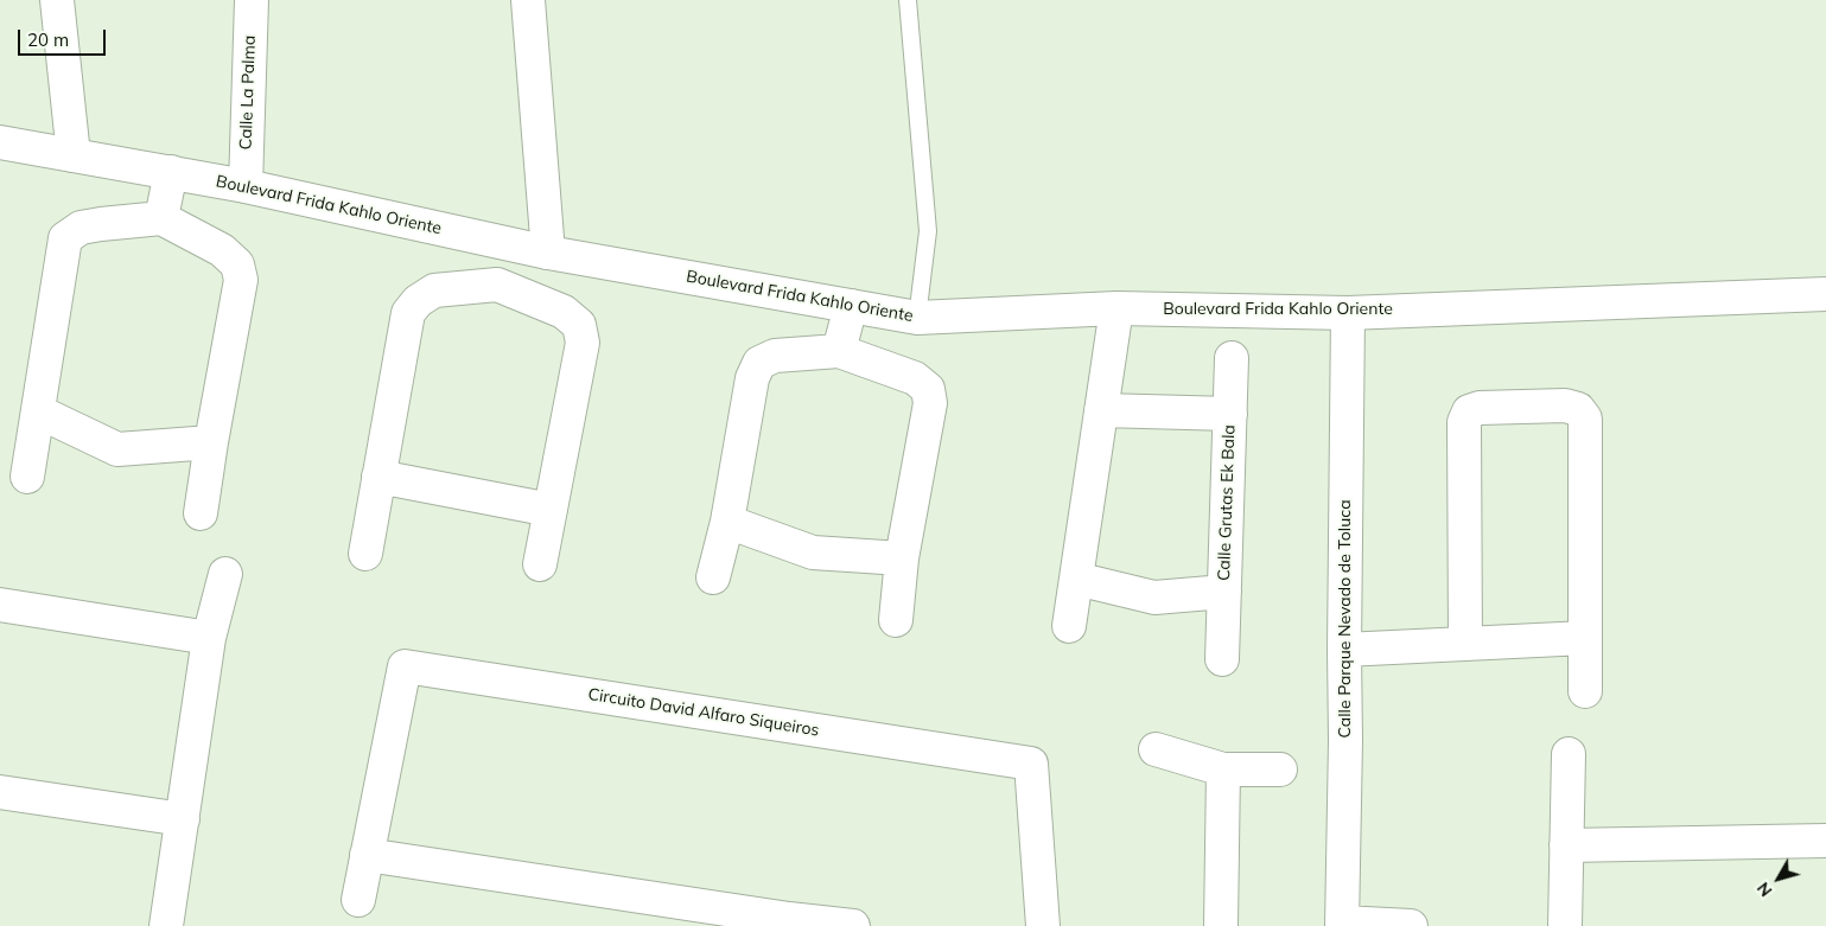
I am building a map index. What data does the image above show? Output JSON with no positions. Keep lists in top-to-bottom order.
{
  "streets": {
    "street": [
      "Calle La Palma",
      "Boulevard Frida Kahlo Oriente",
      "Calle Grutas Ek Bala",
      "Calle Parque Nevado de Toluca",
      "Circuito David Alfaro Siqueiros"
    ]
  },
  "crossings": [
    ["Calle La Palma", "Boulevard Frida Kahlo Oriente"],
    ["Boulevard Frida Kahlo Oriente", "Calle Parque Nevado de Toluca"]
  ],
  "scale_bar": "20 m",
  "north": "bottom left"
}
